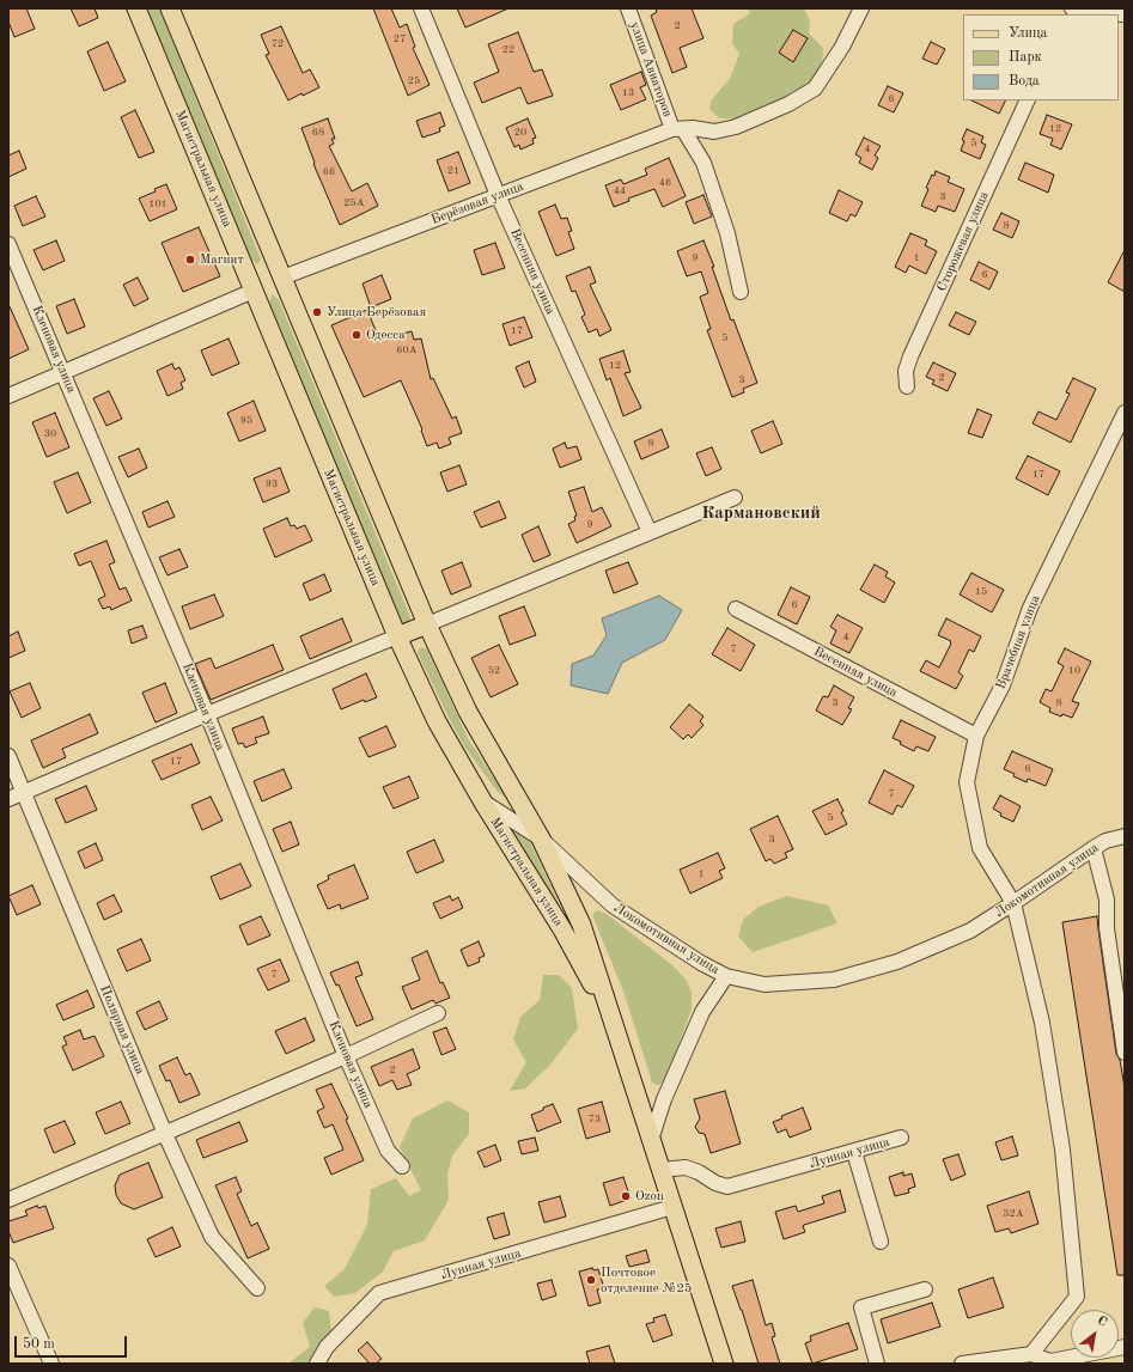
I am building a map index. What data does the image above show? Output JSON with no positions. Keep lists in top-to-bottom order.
{
  "streets": {
    "main road": ["Магистральная улица"],
    "street": [
      "улица Авиаторов",
      "Берёзовая улица",
      "Сторожевая улица",
      "Весенняя улица",
      "Кленовая улица",
      "Врачебная улица",
      "Локомотивная улица",
      "Полярная улица",
      "Лунная улица"
    ]
  },
  "crossings": [
    ["улица Авиаторов", "Берёзовая улица"],
    ["Магистральная улица", "Берёзовая улица"],
    ["Магистральная улица", "Локомотивная улица"],
    ["Магистральная улица", "Лунная улица"],
    ["Берёзовая улица", "Весенняя улица"],
    ["Весенняя улица", "Врачебная улица"],
    ["Врачебная улица", "Локомотивная улица"]
  ],
  "districts": ["Кармановский"],
  "places": [
    "Магнит",
    "Улица Берёзовая",
    "Одесса",
    "Ozon",
    "Почтовое отделение №25"
  ],
  "house_numbers": [
    "2",
    "27",
    "72",
    "22",
    "25",
    "13",
    "6",
    "12",
    "68",
    "20",
    "5",
    "4",
    "21",
    "66",
    "46",
    "44",
    "3",
    "25А",
    "101",
    "8",
    "9",
    "1",
    "6",
    "17",
    "5",
    "60А",
    "12",
    "2",
    "3",
    "95",
    "30",
    "8",
    "17",
    "93",
    "9",
    "15",
    "6",
    "4",
    "7",
    "52",
    "10",
    "3",
    "8",
    "17",
    "6",
    "7",
    "5",
    "3",
    "1",
    "7",
    "2",
    "73",
    "32А"
  ],
  "legend": ["Улица", "Парк", "Вода"],
  "scale_bar": "50 m",
  "north": "top right"
}
